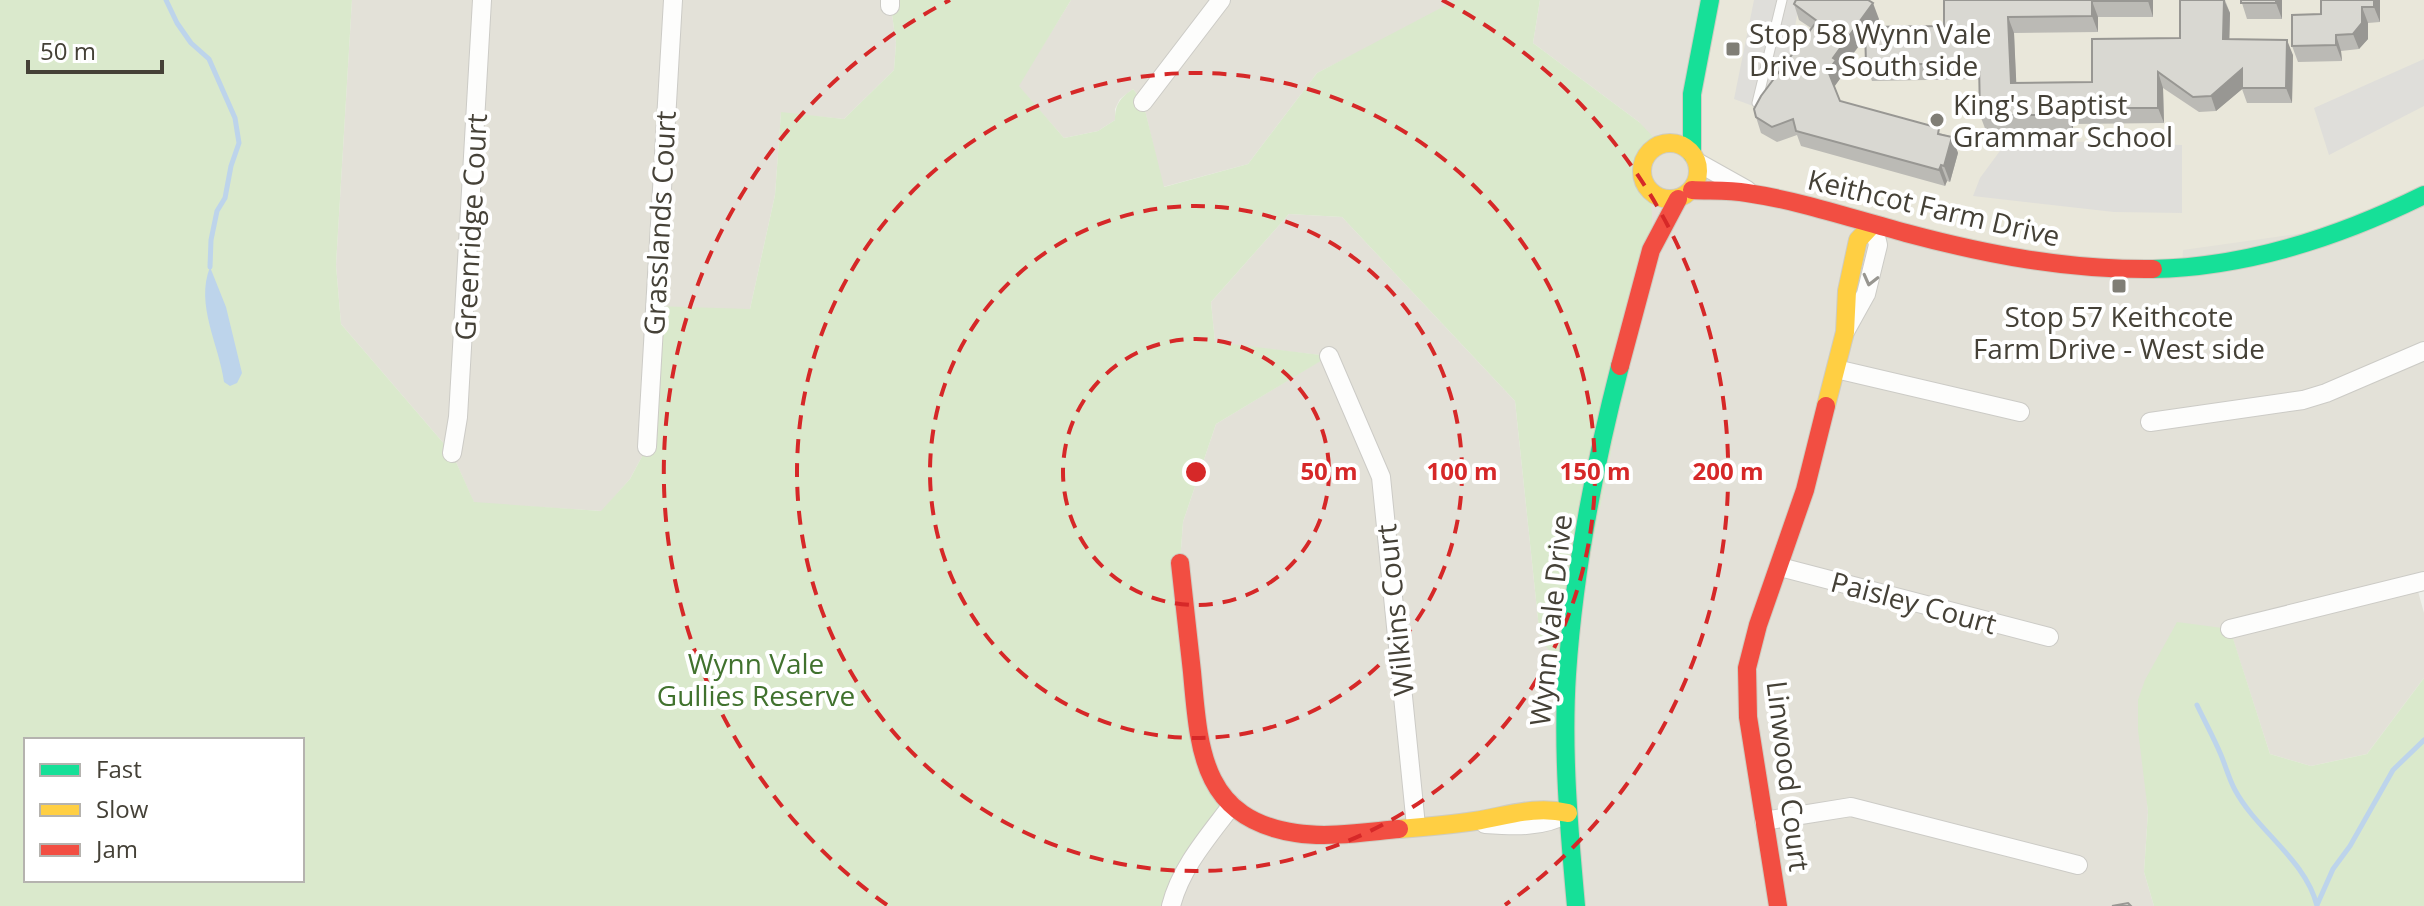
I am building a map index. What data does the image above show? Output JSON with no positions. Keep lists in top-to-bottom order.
{
  "streets": {
    "street": [
      "Keithcot Farm Drive",
      "Grasslands Court",
      "Greenridge Court",
      "Paisley Court",
      "Wilkins Court",
      "Wynn Vale Drive",
      "Linwood Court"
    ]
  },
  "crossings": [
    ["Keithcot Farm Drive", "Wynn Vale Drive"],
    ["Keithcot Farm Drive", "Linwood Court"],
    ["Paisley Court", "Linwood Court"]
  ],
  "parks": ["Wynn Vale Gullies Reserve"],
  "places": {
    "transit": ["Stop 58 Wynn Vale Drive - South side", "Stop 57 Keithcote Farm Drive - West side"],
    "other": ["King's Baptist Grammar School"]
  },
  "legend": ["Fast", "Slow", "Jam"],
  "scale_bar": "50 m",
  "rings": [
    "50 m",
    "100 m",
    "150 m",
    "200 m"
  ]
}
